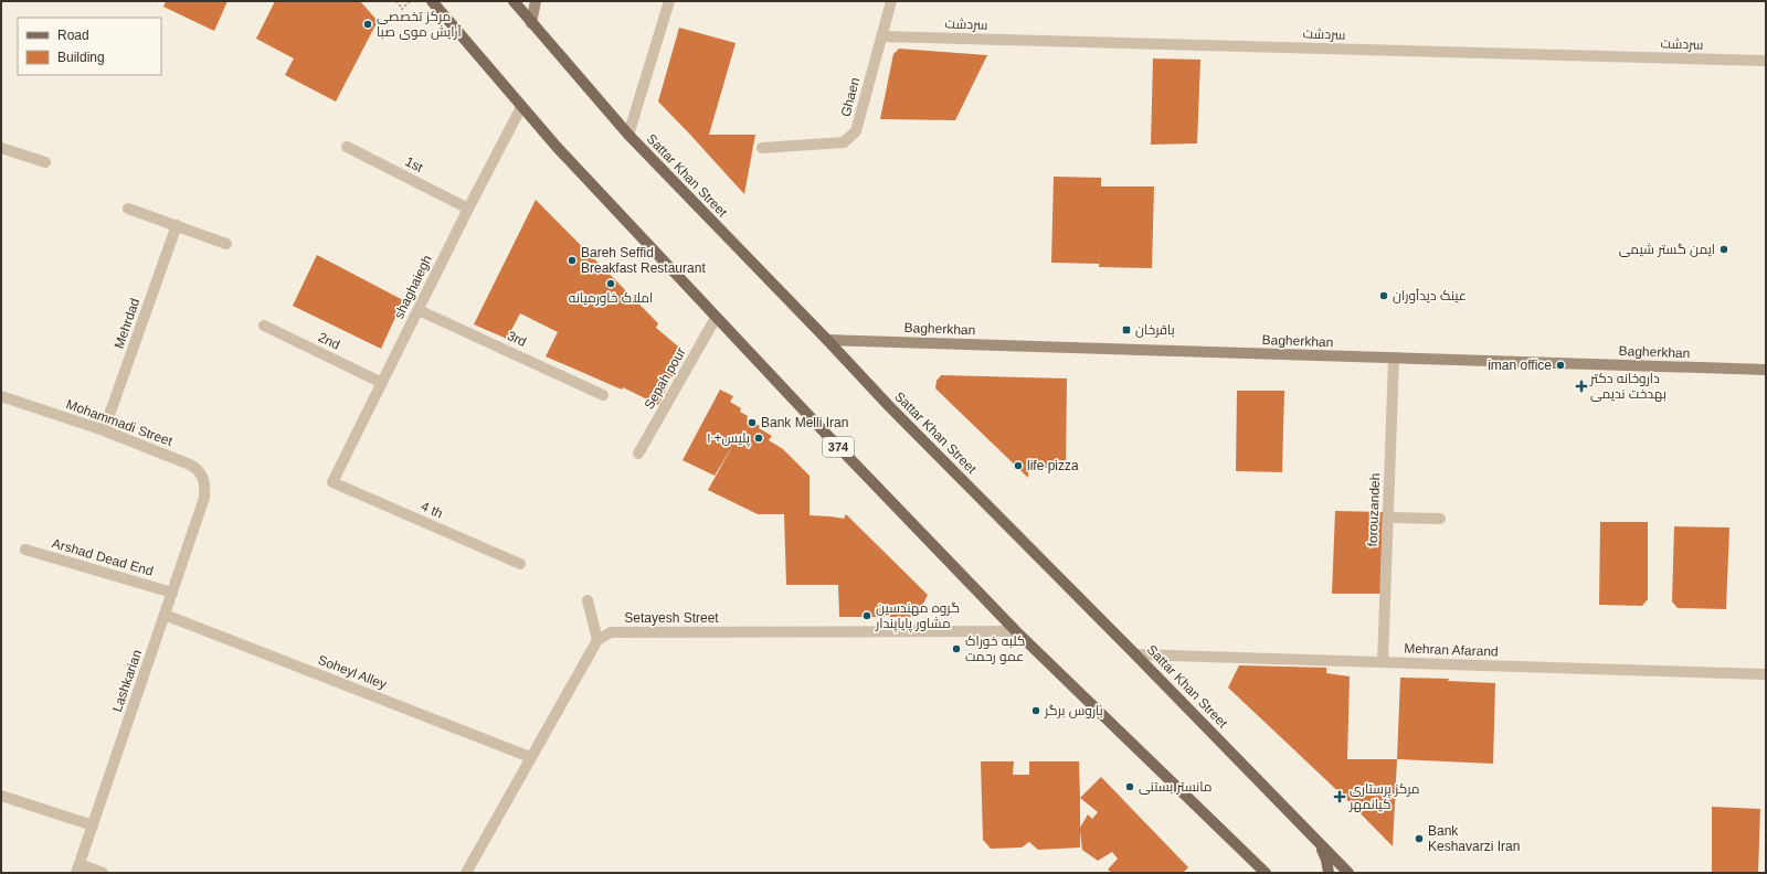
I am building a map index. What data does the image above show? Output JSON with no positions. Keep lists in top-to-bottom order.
{
  "streets": {
    "main road": ["Sattar Khan Street", "Bagherkhan", "374"],
    "street": [
      "سردشت",
      "Ghaen",
      "1st",
      "shaghaiegh",
      "Mehrdad",
      "3rd",
      "2nd",
      "Sepah pour",
      "Mohammadi Street",
      "4 th",
      "forouzandeh",
      "Arshad Dead End",
      "Setayesh Street",
      "Mehran Afarand",
      "Soheyl Alley",
      "Lashkarian"
    ]
  },
  "crossings": [
    ["سردشت", "Ghaen"],
    ["1st", "shaghaiegh"],
    ["Sattar Khan Street", "Bagherkhan"],
    ["Sattar Khan Street", "Mehran Afarand"],
    ["shaghaiegh", "3rd"],
    ["shaghaiegh", "2nd"],
    ["shaghaiegh", "374"],
    ["shaghaiegh", "4 th"],
    ["Mehrdad", "Mohammadi Street"],
    ["Bagherkhan", "forouzandeh"],
    ["Sepah pour", "374"],
    ["Mohammadi Street", "Lashkarian"],
    ["374", "Setayesh Street"],
    ["forouzandeh", "Mehran Afarand"],
    ["Arshad Dead End", "Lashkarian"],
    ["Soheyl Alley", "Lashkarian"]
  ],
  "places": {
    "other": [
      "مرکز تخصصی آرایش موی صبا",
      "ایمن گستر شیمی",
      "Bareh Seffid Breakfast Restaurant",
      "املاک خاورمیانه",
      "عینک دیدآوران",
      "iman office",
      "Bank Melli Iran",
      "پلیس+۱۰",
      "life pizza",
      "گروه مهندسین مشاور پایاپندار",
      "کلبه خوراک عمو رحمت",
      "باروس برگر",
      "مانستر بستنی",
      "Bank Keshavarzi Iran"
    ],
    "transit": ["باقرخان"],
    "health": ["داروخانه دکتر بهدخت ندیمی", "مرکز پرستاری کیانمهر"]
  },
  "legend": ["Road", "Building"]
}
